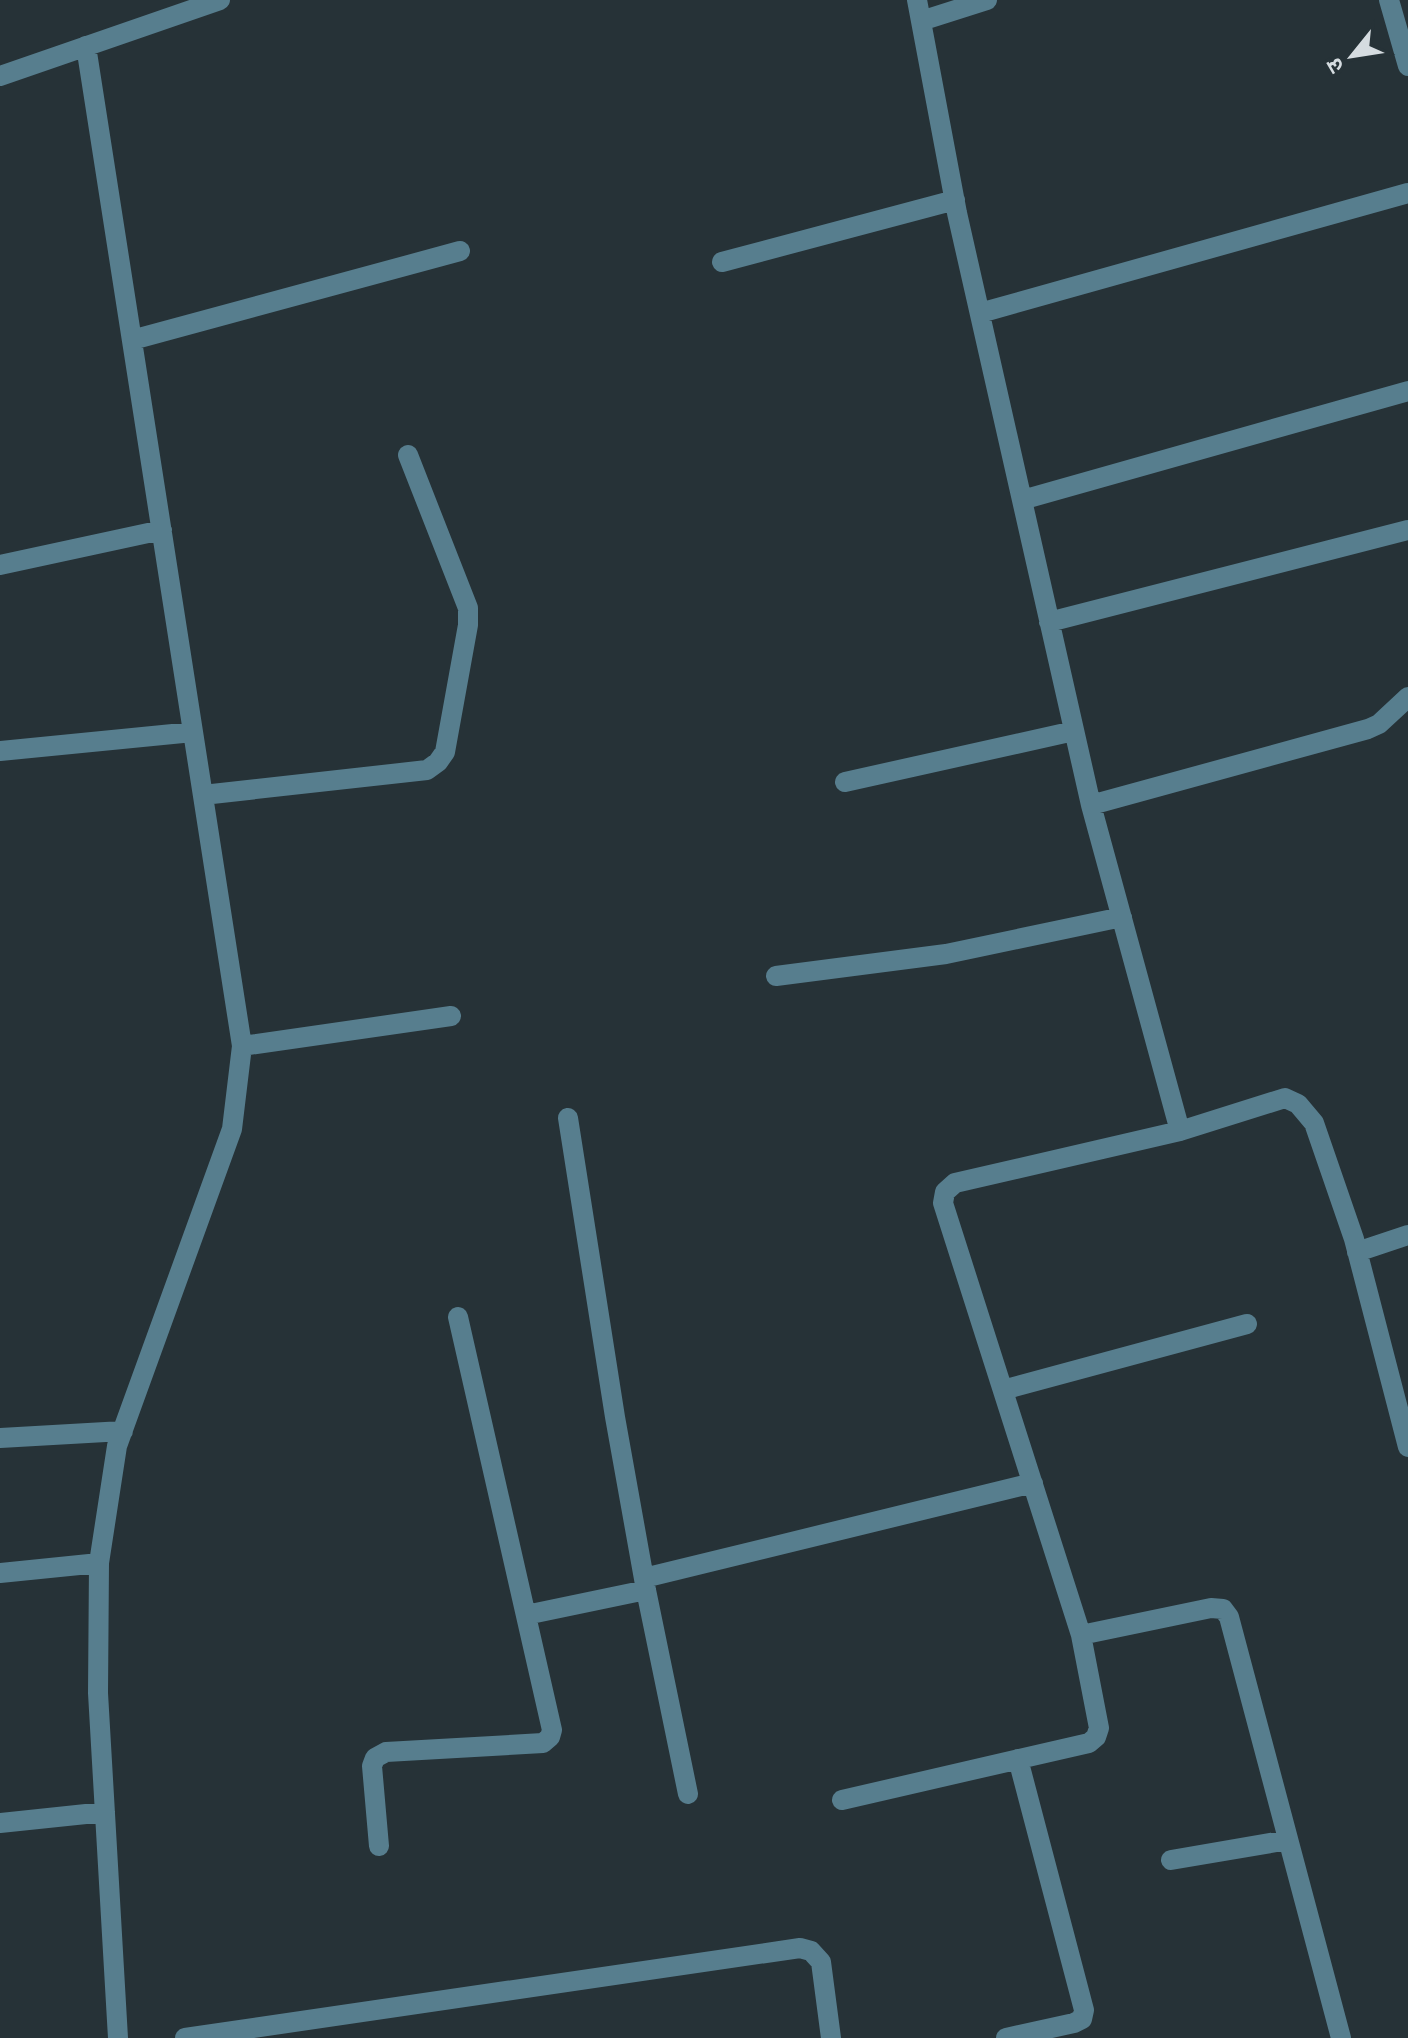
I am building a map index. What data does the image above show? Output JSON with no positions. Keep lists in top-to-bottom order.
{
  "north": "bottom left"
}
